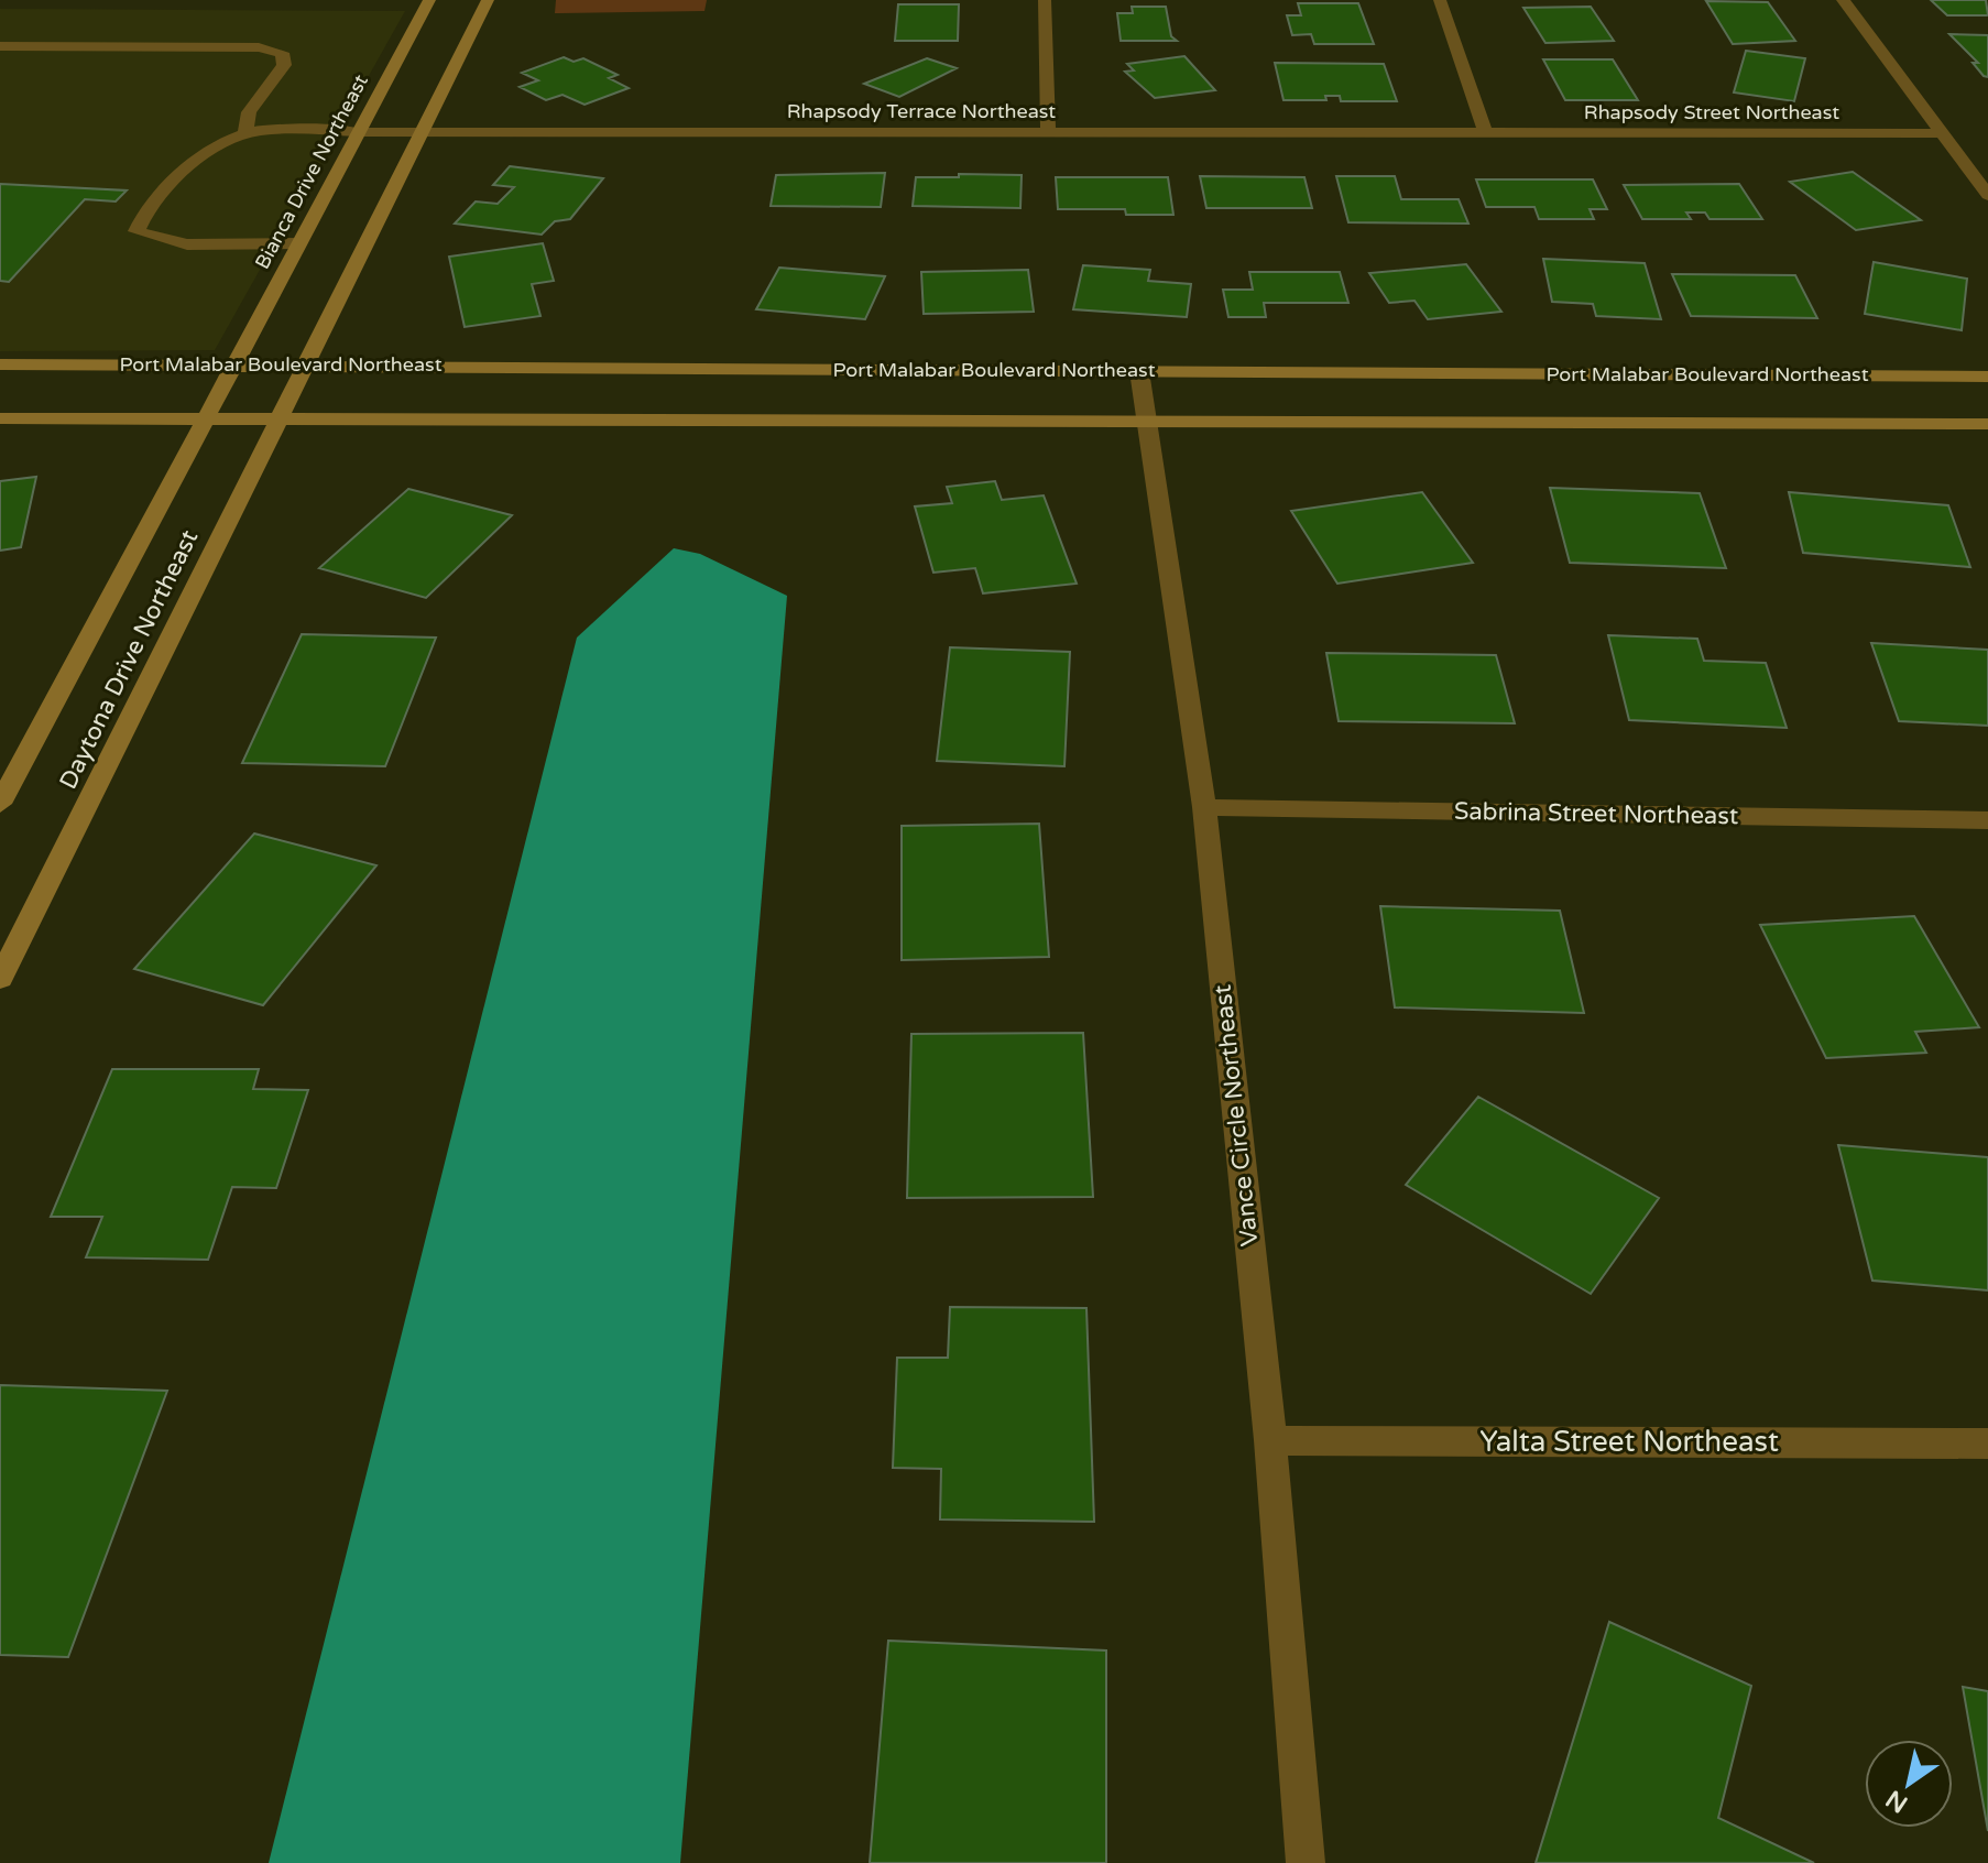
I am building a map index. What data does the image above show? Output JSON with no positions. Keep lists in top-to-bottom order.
{
  "streets": {
    "street": [
      "Rhapsody Terrace Northeast",
      "Rhapsody Street Northeast",
      "Bianca Drive Northeast",
      "Port Malabar Boulevard Northeast",
      "Daytona Drive Northeast",
      "Sabrina Street Northeast",
      "Vance Circle Northeast",
      "Yalta Street Northeast"
    ]
  },
  "crossings": [
    ["Rhapsody Terrace Northeast", "Rhapsody Street Northeast"],
    ["Rhapsody Terrace Northeast", "Bianca Drive Northeast"],
    ["Bianca Drive Northeast", "Port Malabar Boulevard Northeast"],
    ["Bianca Drive Northeast", "Daytona Drive Northeast"],
    ["Port Malabar Boulevard Northeast", "Daytona Drive Northeast"],
    ["Port Malabar Boulevard Northeast", "Vance Circle Northeast"],
    ["Sabrina Street Northeast", "Vance Circle Northeast"],
    ["Vance Circle Northeast", "Yalta Street Northeast"]
  ],
  "north": "bottom left"
}
